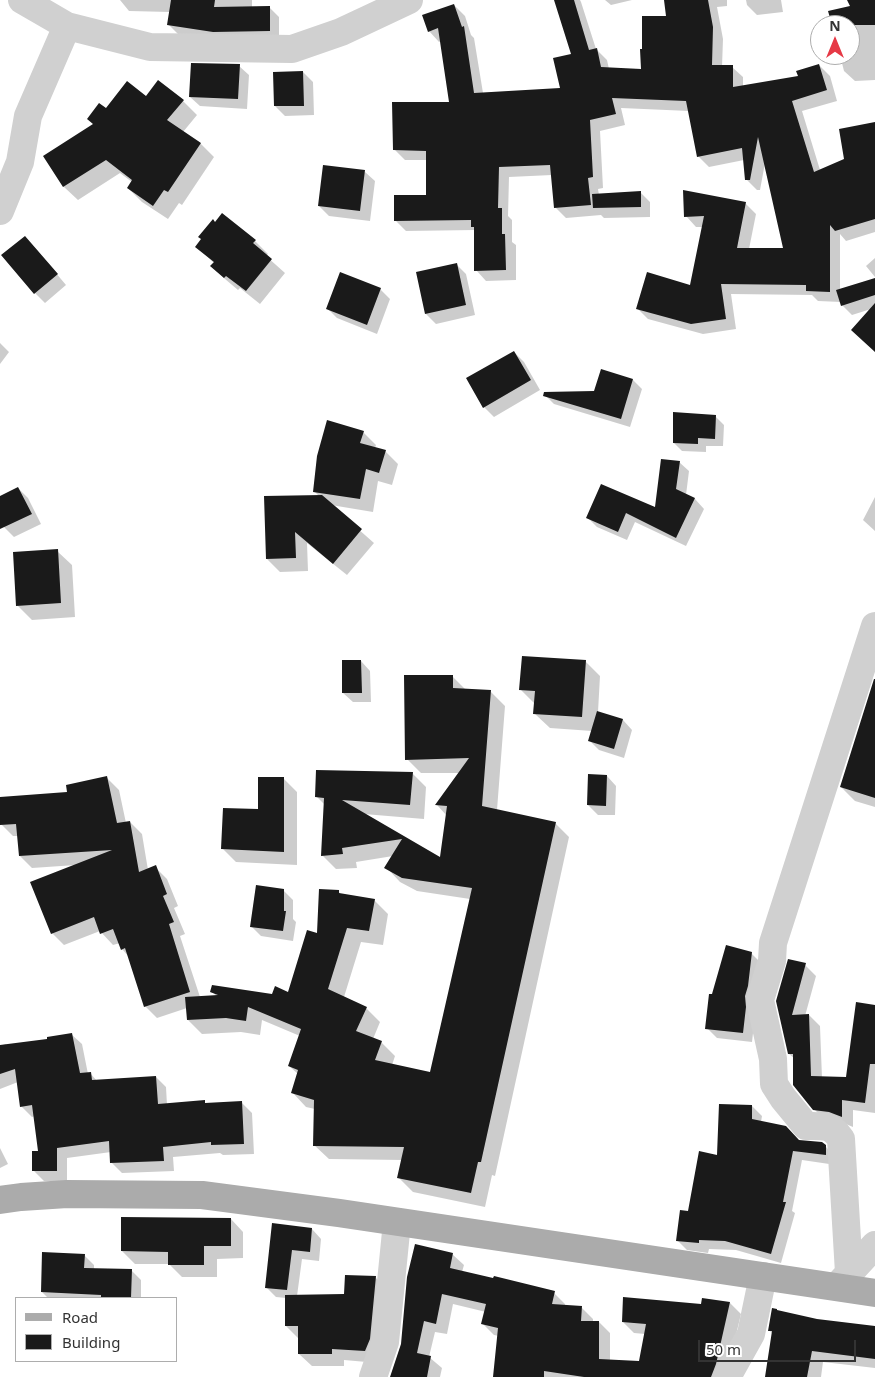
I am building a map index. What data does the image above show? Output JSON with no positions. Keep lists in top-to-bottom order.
{
  "legend": ["Road", "Building"],
  "scale_bar": "50 m",
  "north": "top"
}
